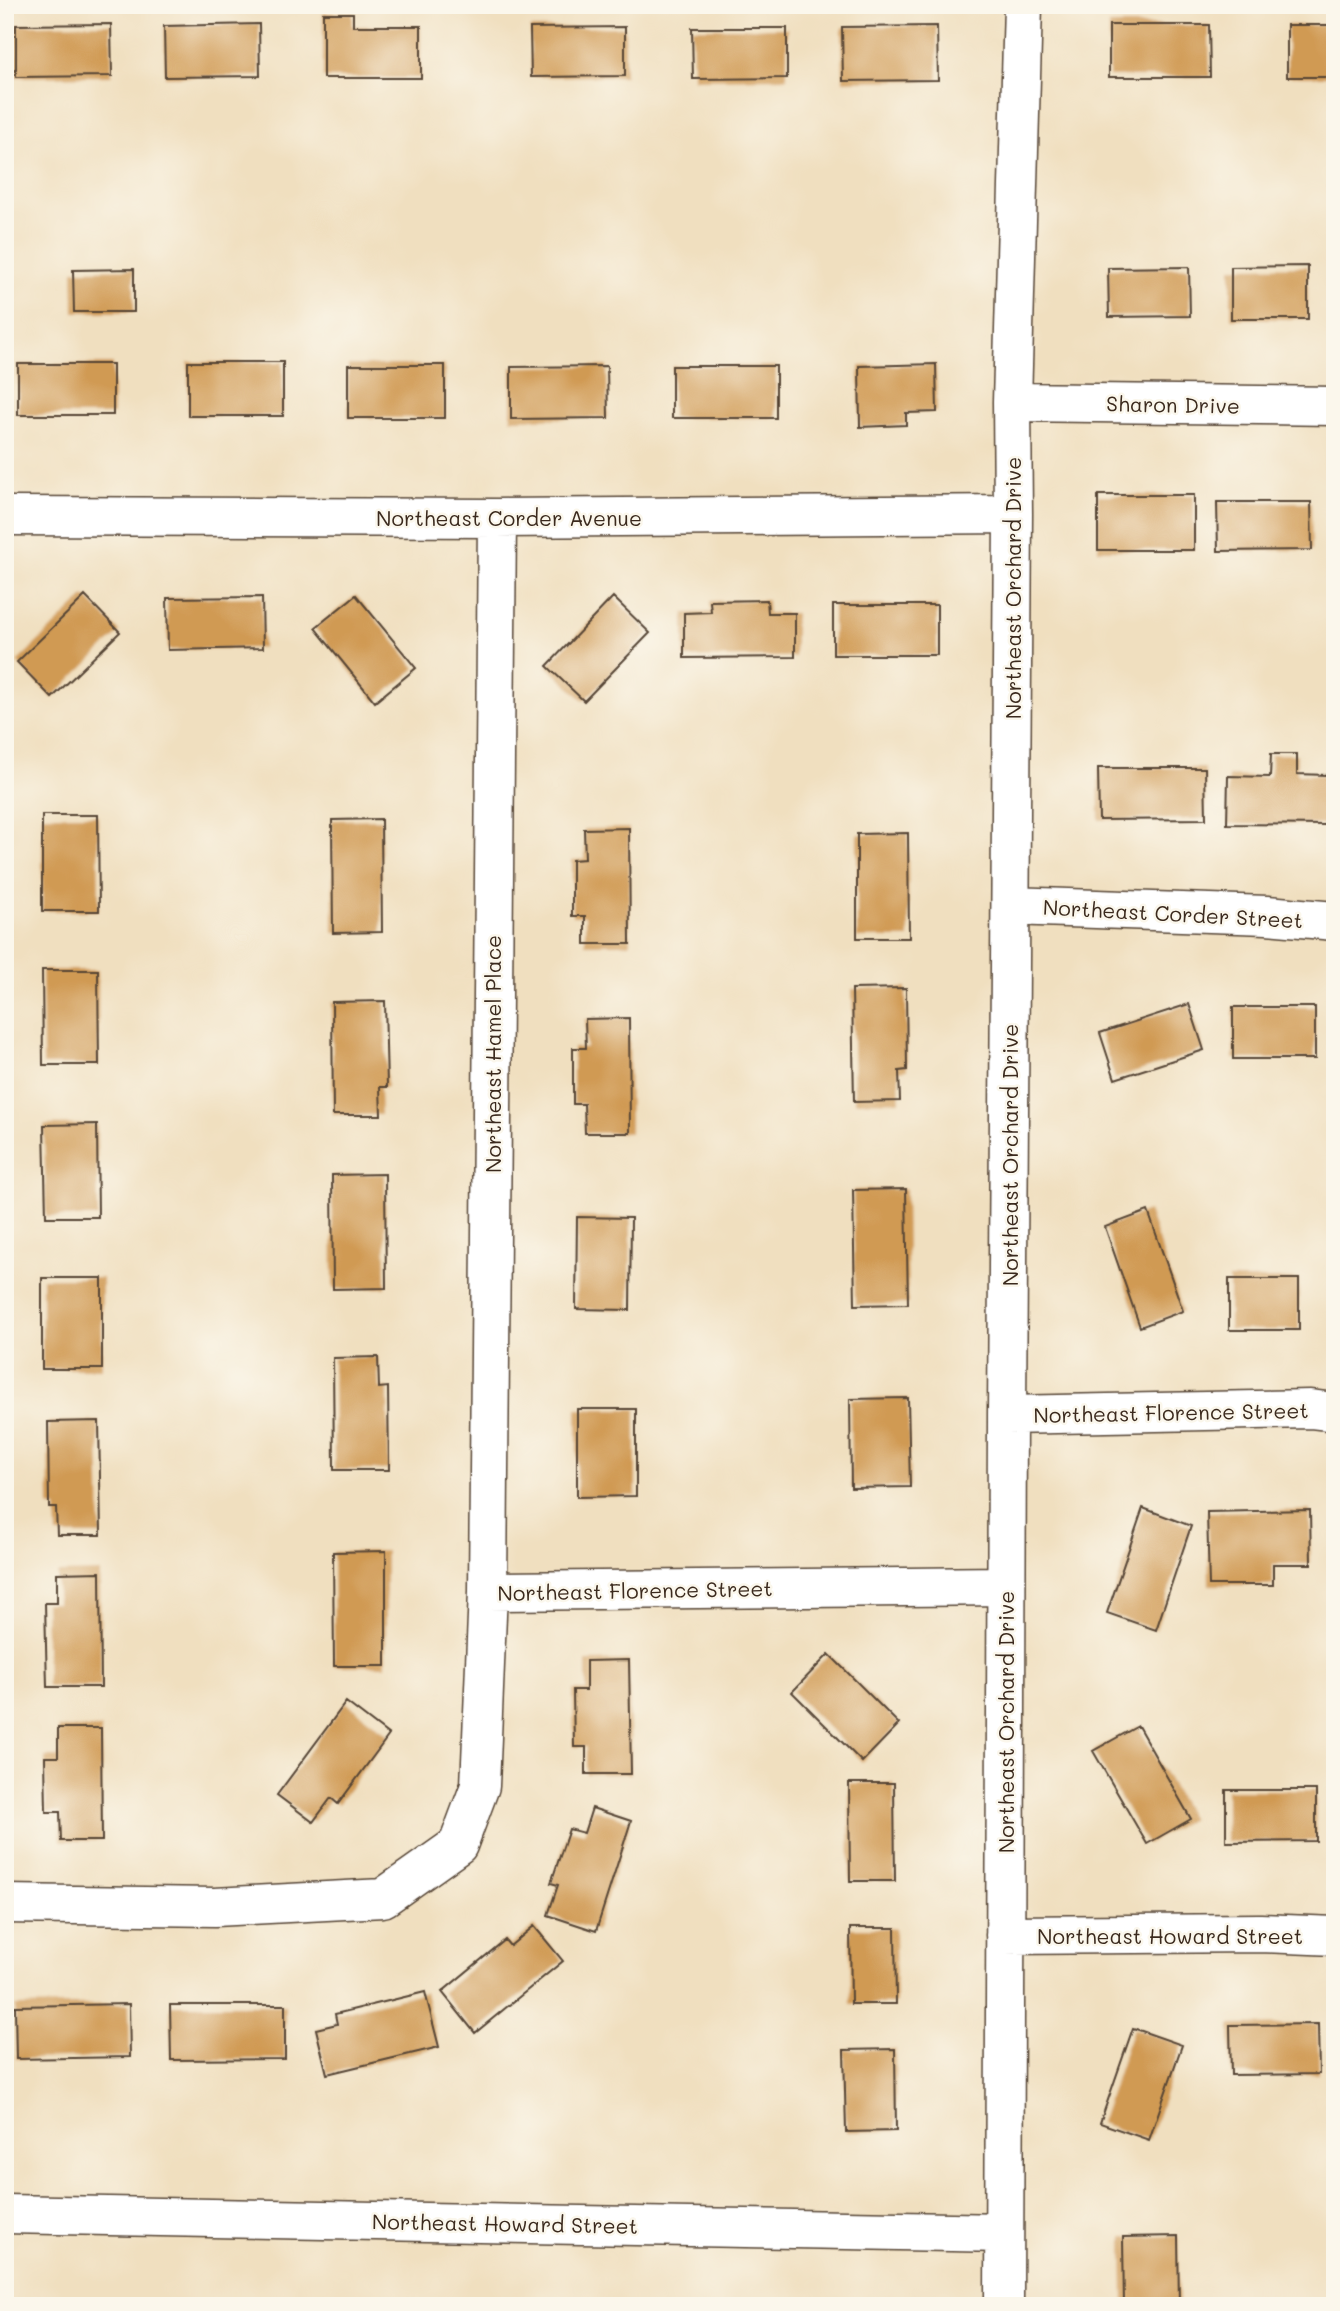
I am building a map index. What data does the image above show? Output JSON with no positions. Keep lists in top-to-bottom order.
{
  "streets": {
    "street": [
      "Sharon Drive",
      "Northeast Corder Avenue",
      "Northeast Orchard Drive",
      "Northeast Corder Street",
      "Northeast Hamel Place",
      "Northeast Florence Street",
      "Northeast Howard Street"
    ]
  },
  "crossings": [
    ["Sharon Drive", "Northeast Orchard Drive"],
    ["Northeast Corder Avenue", "Northeast Orchard Drive"],
    ["Northeast Corder Avenue", "Northeast Hamel Place"],
    ["Northeast Orchard Drive", "Northeast Corder Street"],
    ["Northeast Orchard Drive", "Northeast Florence Street"],
    ["Northeast Orchard Drive", "Northeast Howard Street"],
    ["Northeast Hamel Place", "Northeast Florence Street"]
  ]
}
